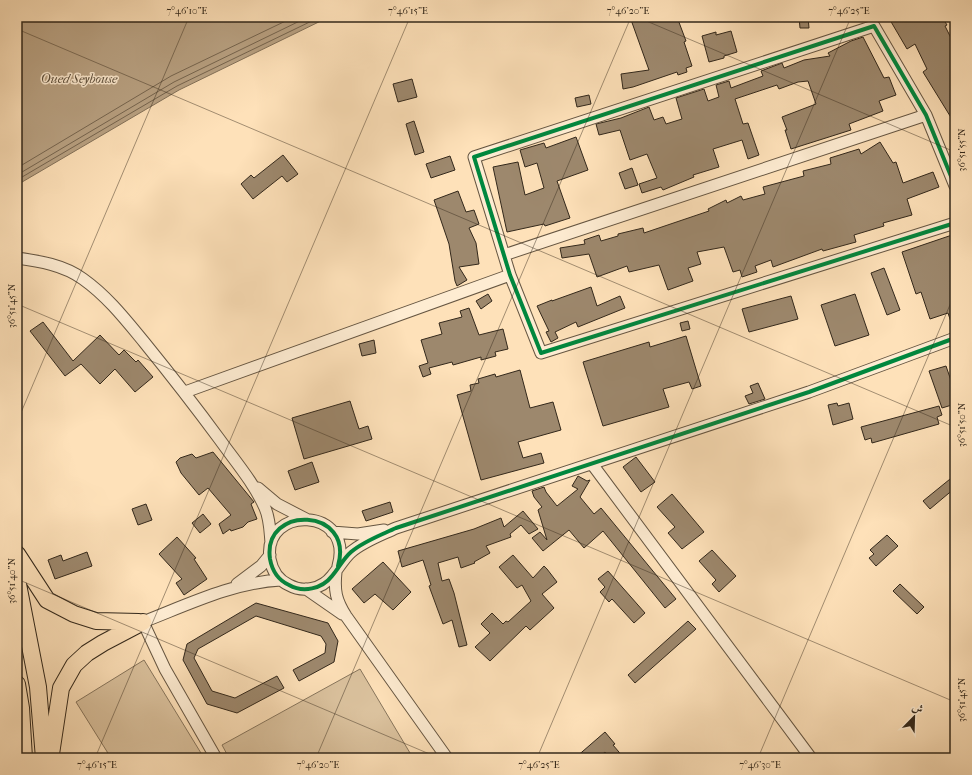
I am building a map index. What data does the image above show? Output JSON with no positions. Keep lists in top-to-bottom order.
{
  "water": ["Oued Seybouse"],
  "north": "top right",
  "coordinates": [
    "7°46'10\"E",
    "7°46'15\"E",
    "7°46'20\"E",
    "7°46'25\"E",
    "36°51'55\"N",
    "36°51'45\"N",
    "36°51'50\"N",
    "36°51'40\"N",
    "7°46'30\"E"
  ]
}
